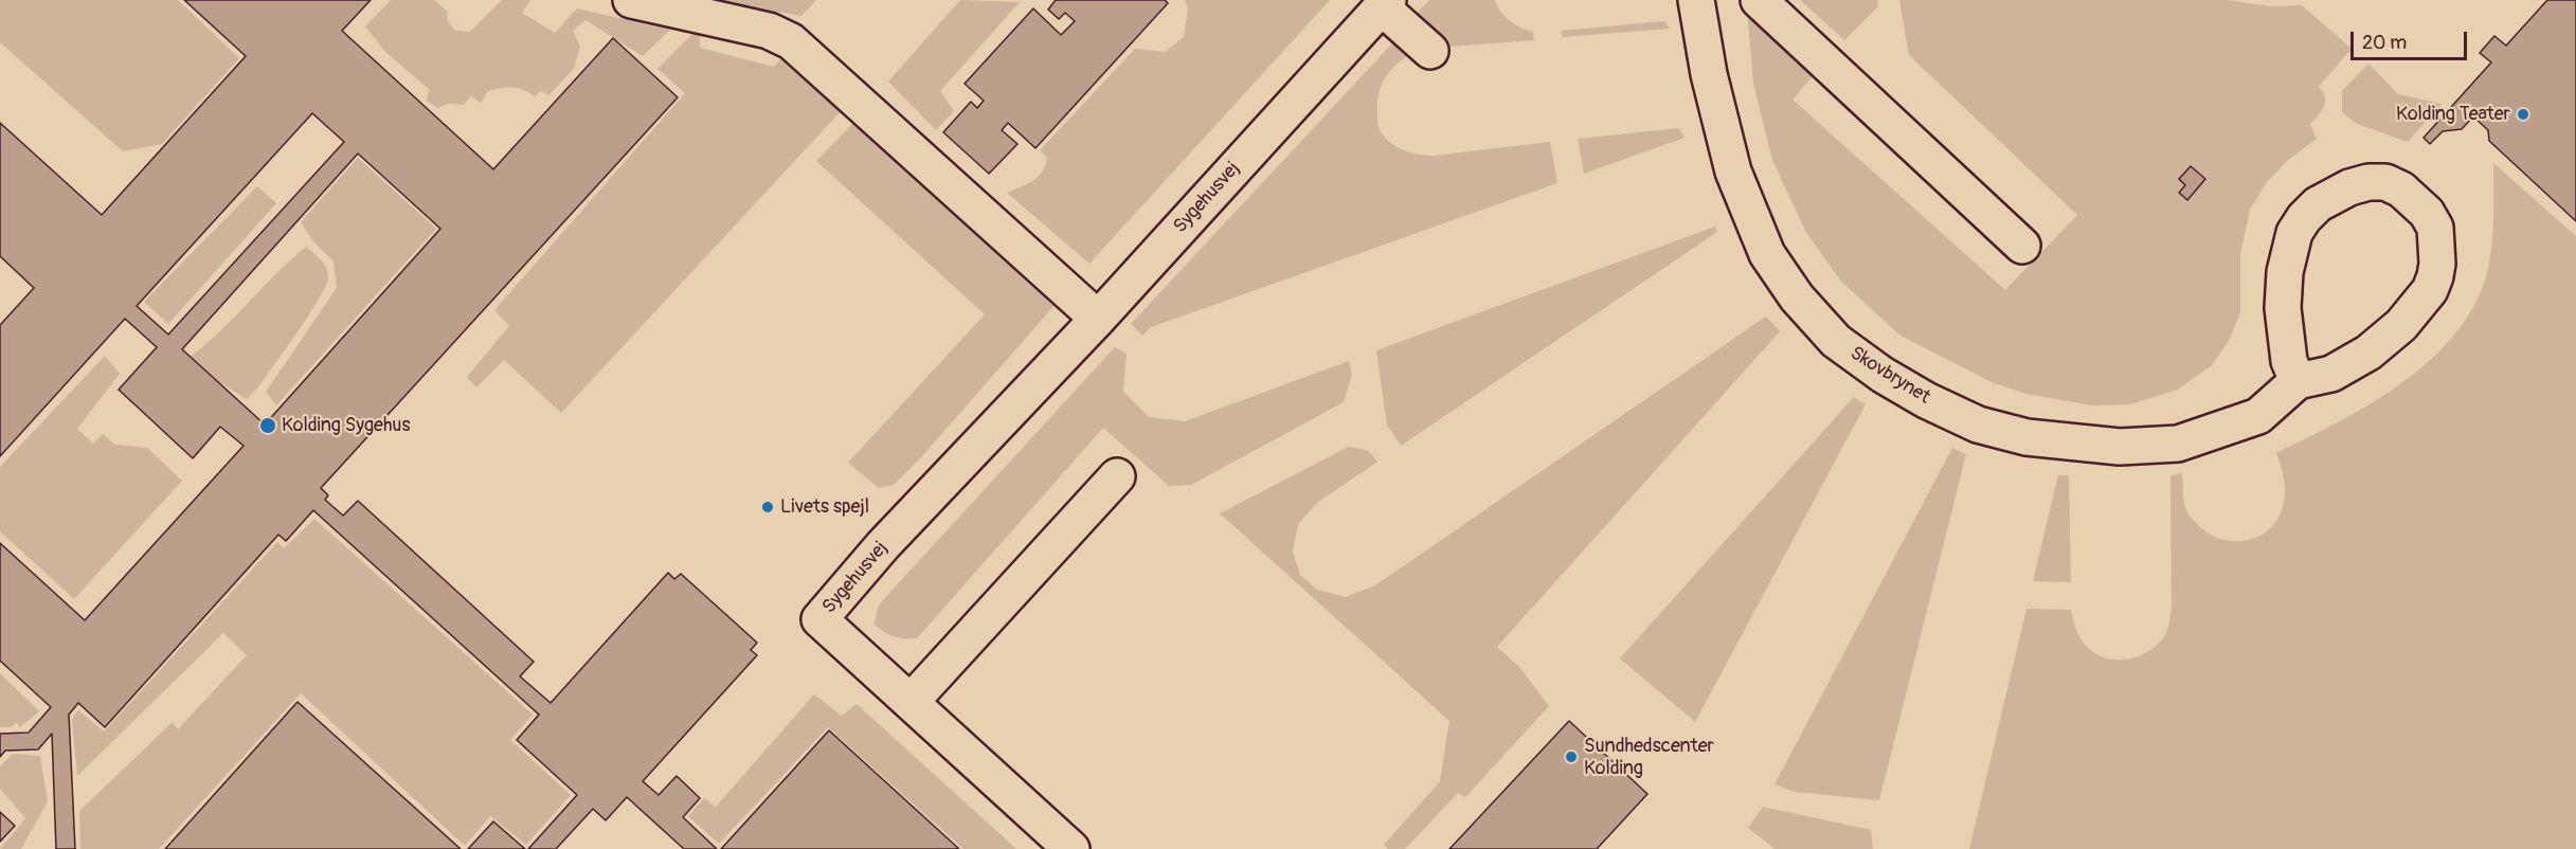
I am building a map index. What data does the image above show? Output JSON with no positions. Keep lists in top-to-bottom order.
{
  "streets": {
    "street": ["Sygehusvej", "Skovbrynet"]
  },
  "places": [
    "Kolding Teater",
    "Kolding Sygehus",
    "Livets spejl",
    "Sundhedscenter Kolding"
  ],
  "scale_bar": "20 m"
}
